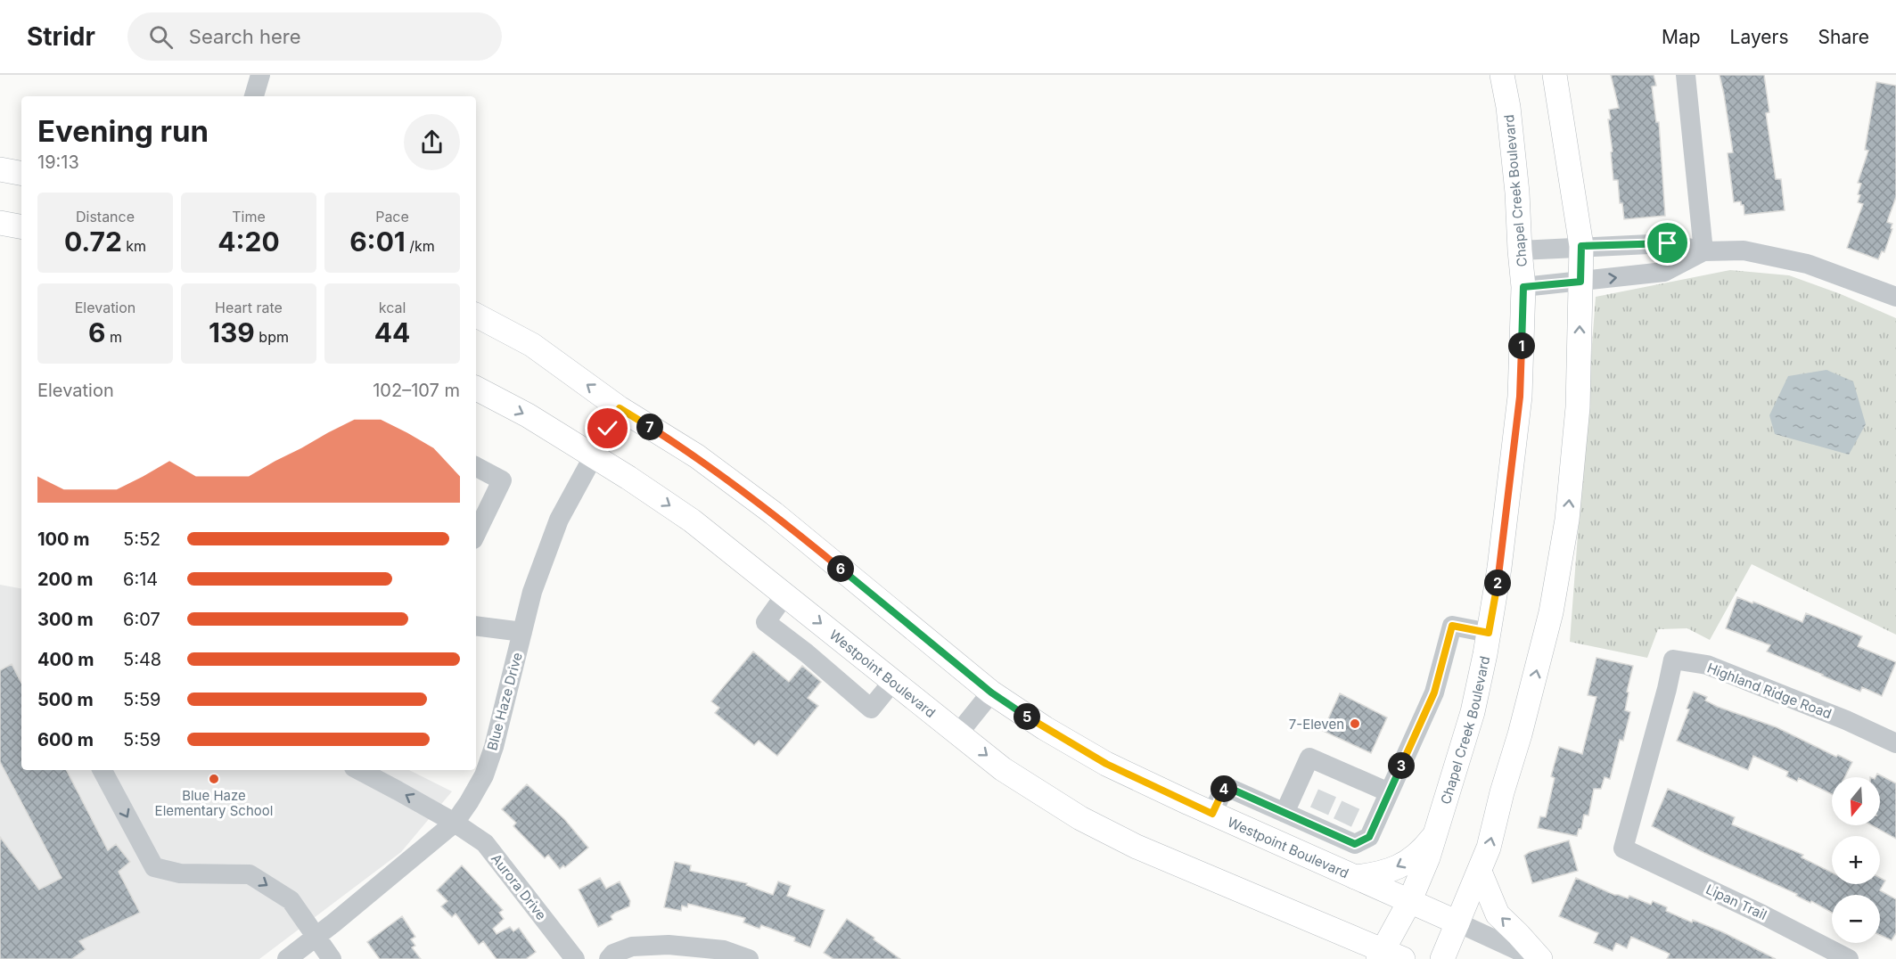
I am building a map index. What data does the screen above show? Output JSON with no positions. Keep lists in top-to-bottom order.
{
  "streets": {
    "main road": ["Chapel Creek Boulevard", "Westpoint Boulevard"],
    "street": [
      "Highland Ridge Road",
      "Blue Haze Drive",
      "Aurora Drive",
      "Lipan Trail"
    ]
  },
  "crossings": [
    ["Chapel Creek Boulevard", "Westpoint Boulevard"],
    ["Westpoint Boulevard", "Blue Haze Drive"],
    ["Highland Ridge Road", "Lipan Trail"],
    ["Blue Haze Drive", "Aurora Drive"]
  ],
  "one_way": ["Aurora Drive"],
  "places": ["7-Eleven", "Blue Haze Elementary School"],
  "north": "bottom",
  "page": {
    "header": "Stridr",
    "search": "Search here",
    "nav": ["Map", "Layers", "Share"],
    "heading": ["Evening run", "19:13"],
    "stats": [
      ["Distance", "0.72 km"],
      ["Time", "4:20"],
      ["Pace", "6:01 /km"],
      ["Elevation", "6 m"],
      ["Heart rate", "139 bpm"],
      ["kcal", "44"]
    ],
    "pins": [
      "1",
      "7",
      "6",
      "2",
      "5",
      "3",
      "4"
    ],
    "chart": ["Elevation", "102–107 m"],
    "list": [
      {
        "name": "100 m",
        "note": "5:52"
      },
      {
        "name": "200 m",
        "note": "6:14"
      },
      {
        "name": "300 m",
        "note": "6:07"
      },
      {
        "name": "400 m",
        "note": "5:48"
      },
      {
        "name": "500 m",
        "note": "5:59"
      },
      {
        "name": "600 m",
        "note": "5:59"
      }
    ],
    "map_buttons": ["+", "−"]
  }
}
